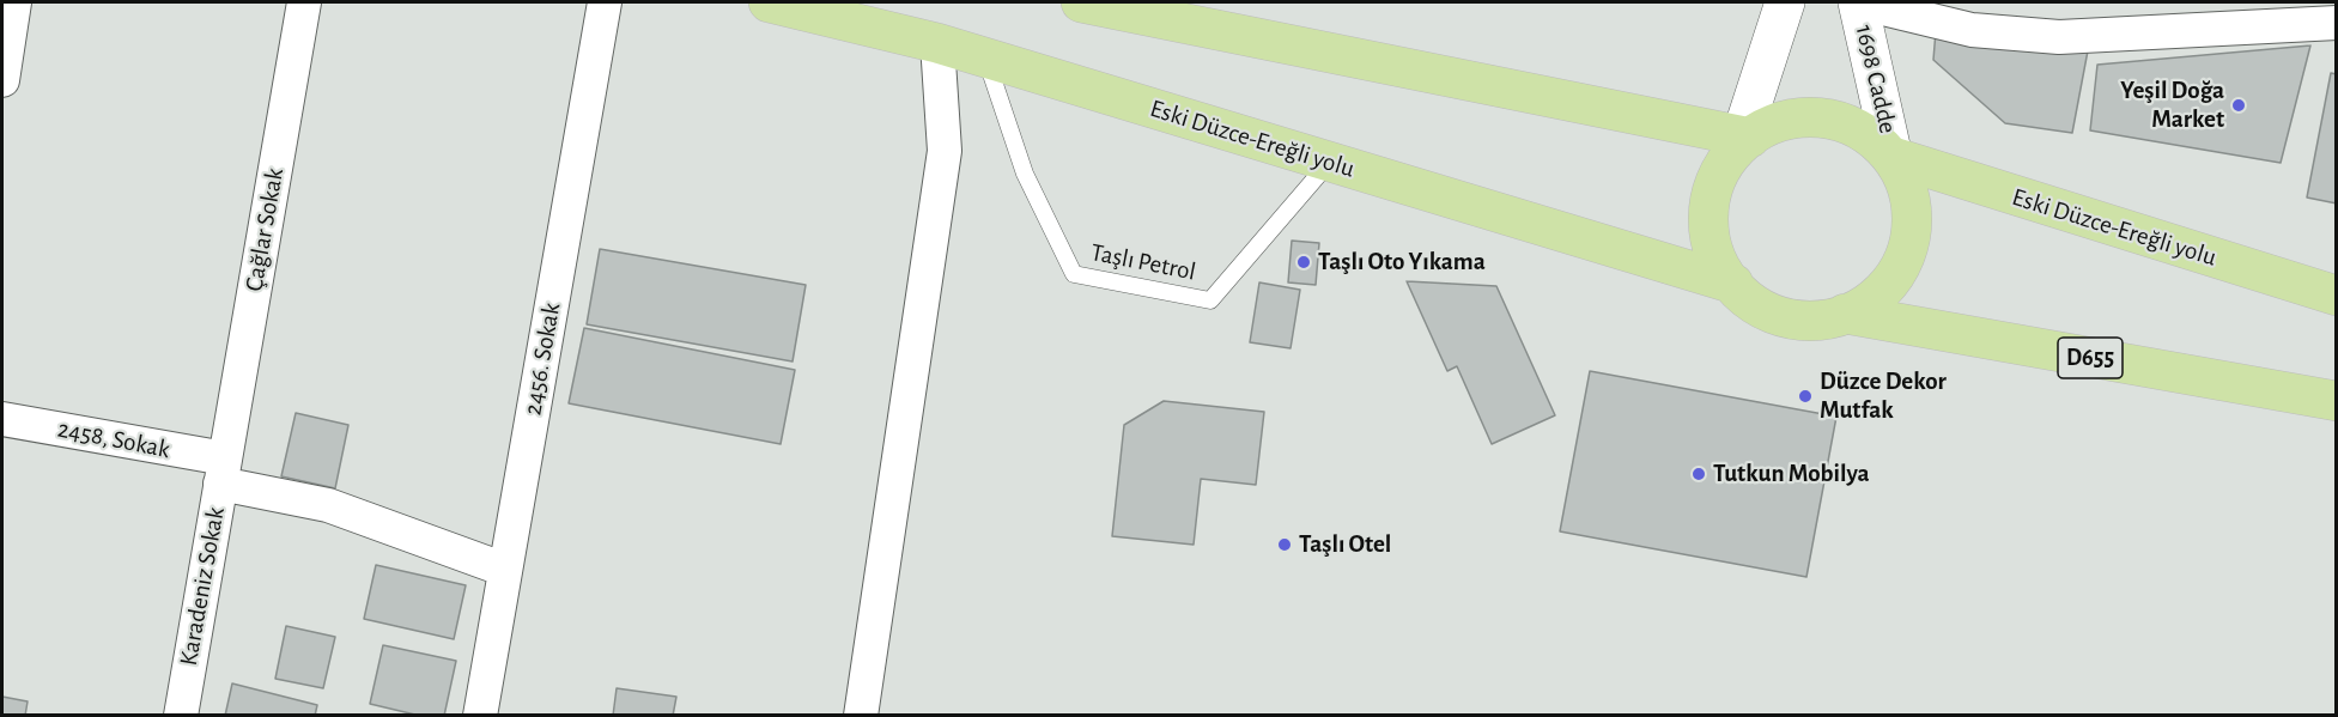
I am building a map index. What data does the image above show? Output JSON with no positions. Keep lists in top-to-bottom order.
{
  "streets": {
    "main road": ["Eski Düzce-Ereğli yolu", "D655"],
    "street": [
      "1698 Cadde",
      "Çağlar Sokak",
      "2456. Sokak",
      "2458, Sokak",
      "Karadeniz Sokak"
    ],
    "lane": ["Taşlı Petrol"]
  },
  "crossings": [
    ["1698 Cadde", "Eski Düzce-Ereğli yolu"],
    ["1698 Cadde", "D655"],
    ["Eski Düzce-Ereğli yolu", "Taşlı Petrol"],
    ["Eski Düzce-Ereğli yolu", "D655"],
    ["Çağlar Sokak", "2458, Sokak"],
    ["Çağlar Sokak", "Karadeniz Sokak"],
    ["2456. Sokak", "2458, Sokak"],
    ["2458, Sokak", "Karadeniz Sokak"]
  ],
  "places": [
    "Yeşil Doğa Market",
    "Taşlı Oto Yıkama",
    "Düzce Dekor Mutfak",
    "Tutkun Mobilya",
    "Taşlı Otel"
  ]
}
